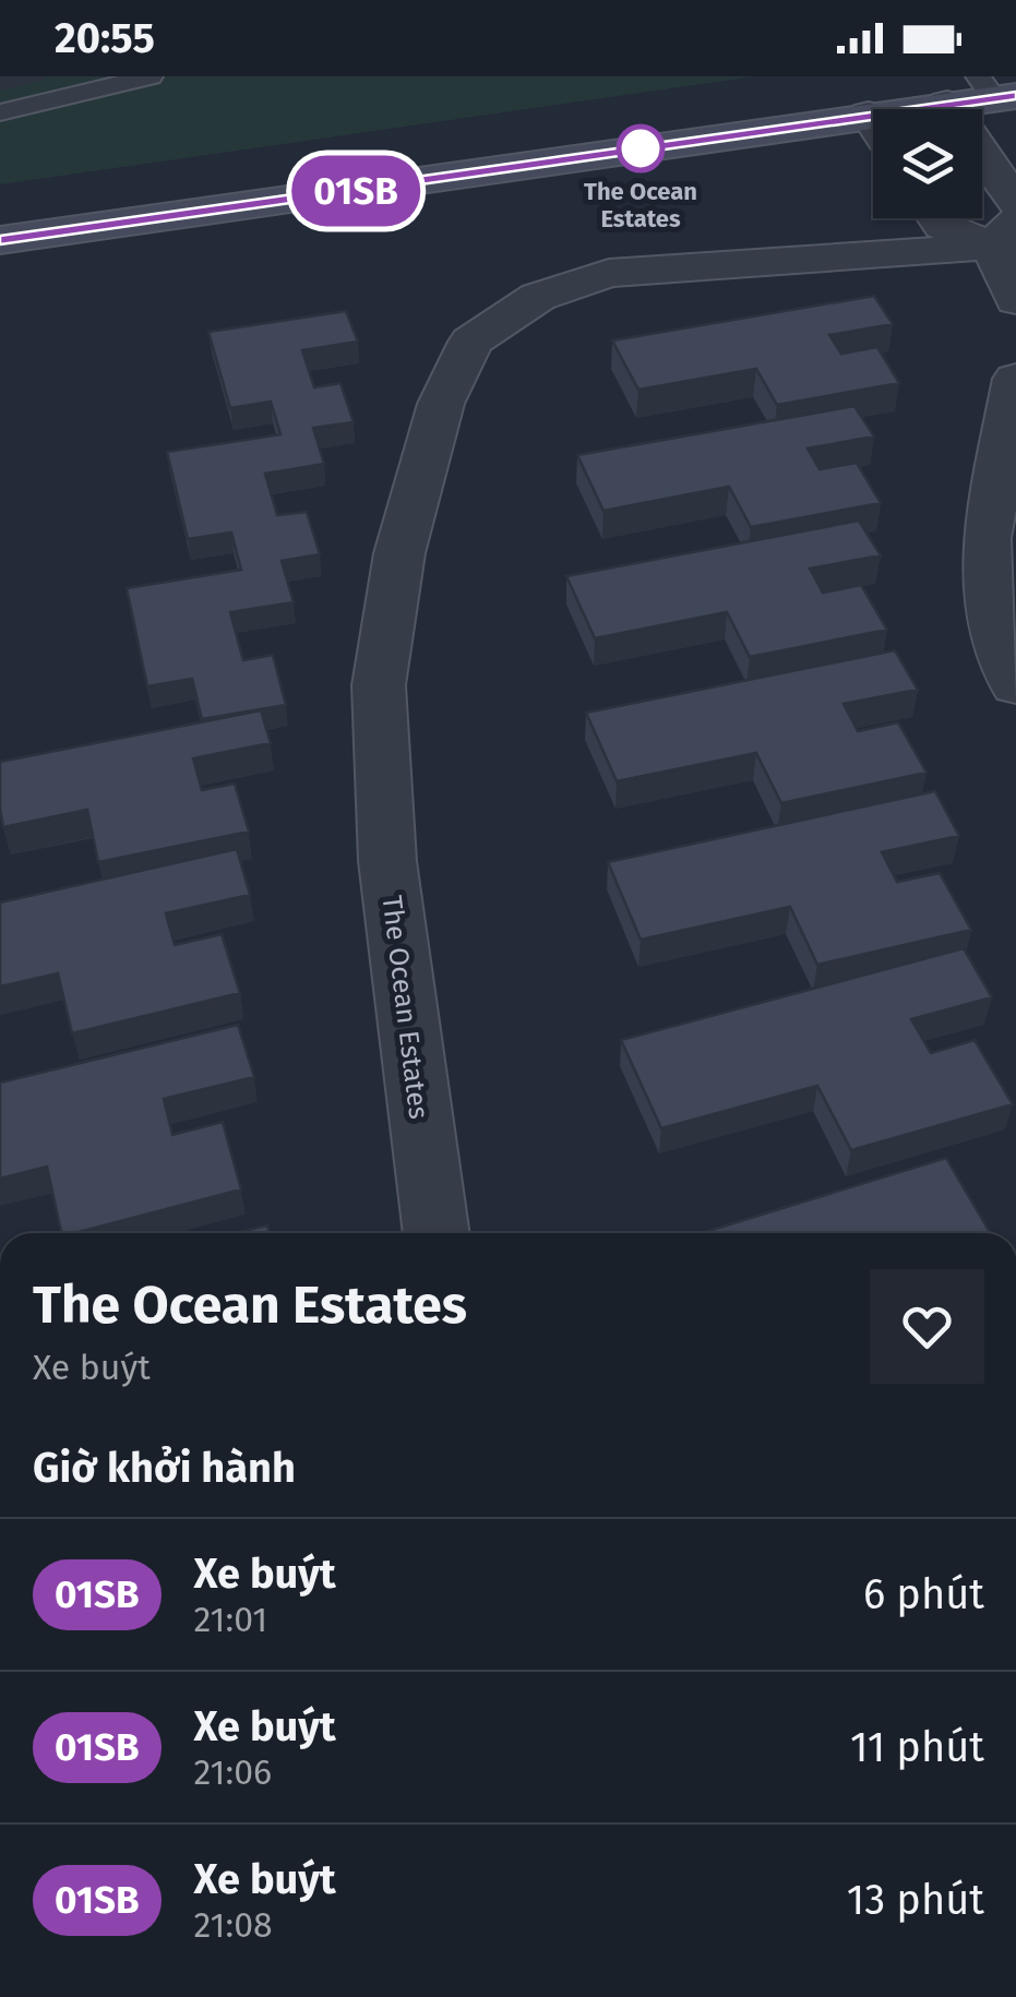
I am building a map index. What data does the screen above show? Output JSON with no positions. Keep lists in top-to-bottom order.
{
  "streets": {
    "street": ["The Ocean Estates"]
  },
  "places": ["The Ocean Estates"],
  "lines": ["bus line 01SB"],
  "page": {
    "status": "20:55",
    "on_map": "01SB",
    "heading": [
      ["The Ocean Estates", "Xe buýt"],
      "Giờ khởi hành"
    ],
    "list": [
      {
        "mark": "01SB",
        "name": "Xe buýt",
        "note": "21:01",
        "value": "6 phút"
      },
      {
        "mark": "01SB",
        "name": "Xe buýt",
        "note": "21:06",
        "value": "11 phút"
      },
      {
        "mark": "01SB",
        "name": "Xe buýt",
        "note": "21:08",
        "value": "13 phút"
      }
    ]
  }
}
